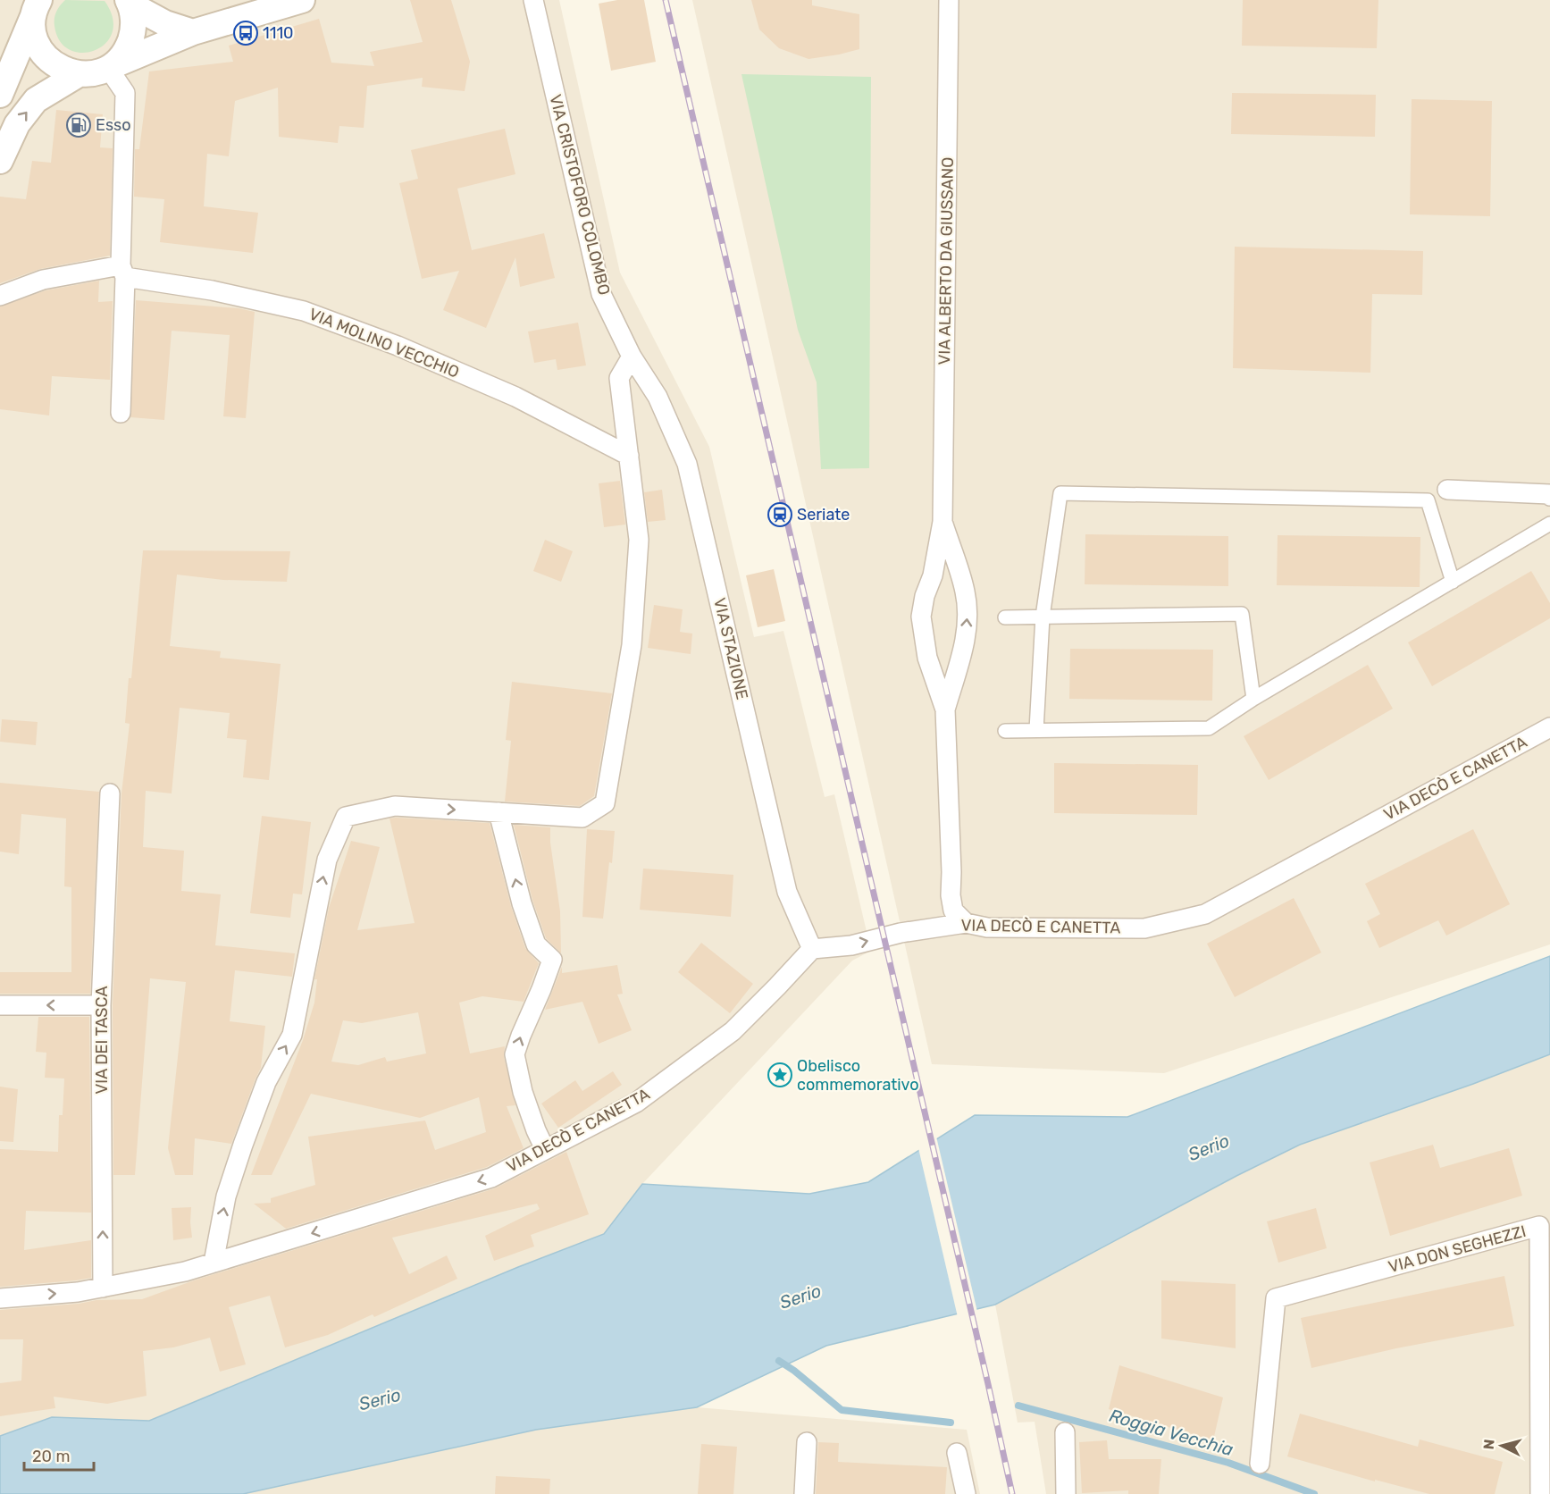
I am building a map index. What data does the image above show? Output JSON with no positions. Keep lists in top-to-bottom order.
{
  "streets": {
    "street": [
      "VIA CRISTOFORO COLOMBO",
      "VIA ALBERTO DA GIUSSANO",
      "VIA MOLINO VECCHIO",
      "VIA STAZIONE",
      "VIA DECÒ E CANETTA",
      "VIA DEI TASCA",
      "VIA DON SEGHEZZI"
    ]
  },
  "crossings": [
    ["VIA CRISTOFORO COLOMBO", "VIA STAZIONE"],
    ["VIA STAZIONE", "VIA DECÒ E CANETTA"],
    ["VIA DECÒ E CANETTA", "VIA DEI TASCA"]
  ],
  "one_way": ["VIA DEI TASCA"],
  "water": ["Serio", "Roggia Vecchia"],
  "places": {
    "bus stop": ["1110"],
    "fuel station": ["Esso"],
    "station": ["Seriate"],
    "place": ["Obelisco commemorativo"]
  },
  "scale_bar": "20 m",
  "north": "left"
}
